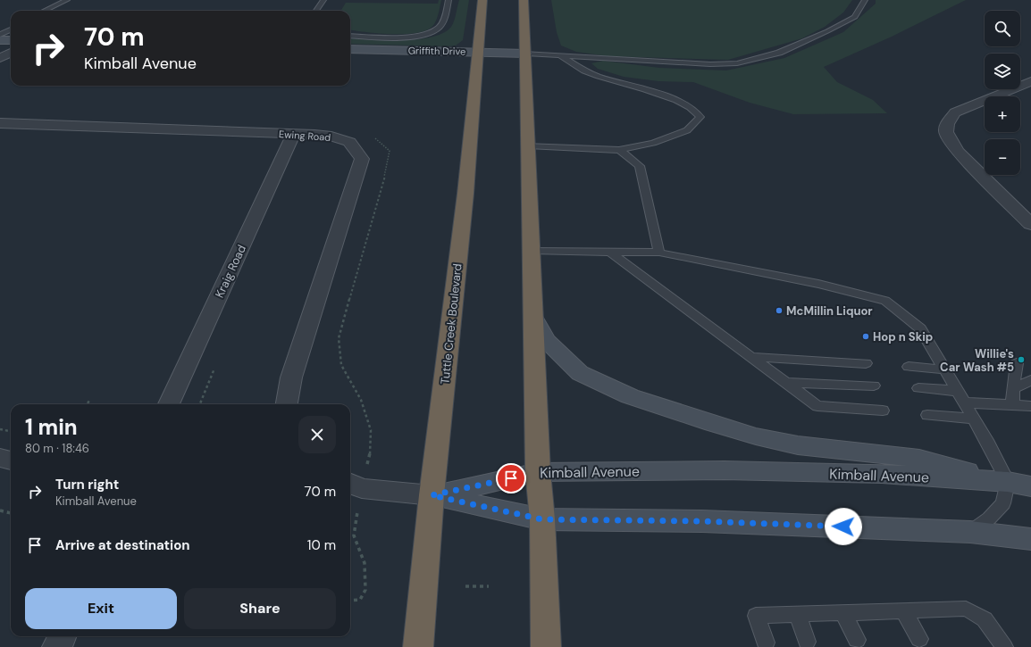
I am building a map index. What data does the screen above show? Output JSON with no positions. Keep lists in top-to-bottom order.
{
  "streets": {
    "highway": ["Tuttle Creek Boulevard"],
    "main road": ["Griffith Drive", "Kimball Avenue"],
    "street": ["Ewing Road", "Kraig Road"]
  },
  "crossings": [
    ["Griffith Drive", "Tuttle Creek Boulevard"],
    ["Ewing Road", "Kraig Road"],
    ["Tuttle Creek Boulevard", "Kimball Avenue"]
  ],
  "places": ["McMillin Liquor", "Hop n Skip", "Willie's Car Wash #5"],
  "page": {
    "map_buttons": ["+", "−"],
    "turn": ["70 m", "Kimball Avenue"],
    "heading": ["1 min", "80 m · 18:46"],
    "list": [
      {
        "name": "Turn right",
        "note": "Kimball Avenue",
        "value": "70 m"
      },
      {
        "name": "Arrive at destination",
        "value": "10 m"
      }
    ],
    "buttons": ["Exit", "Share"]
  }
}
